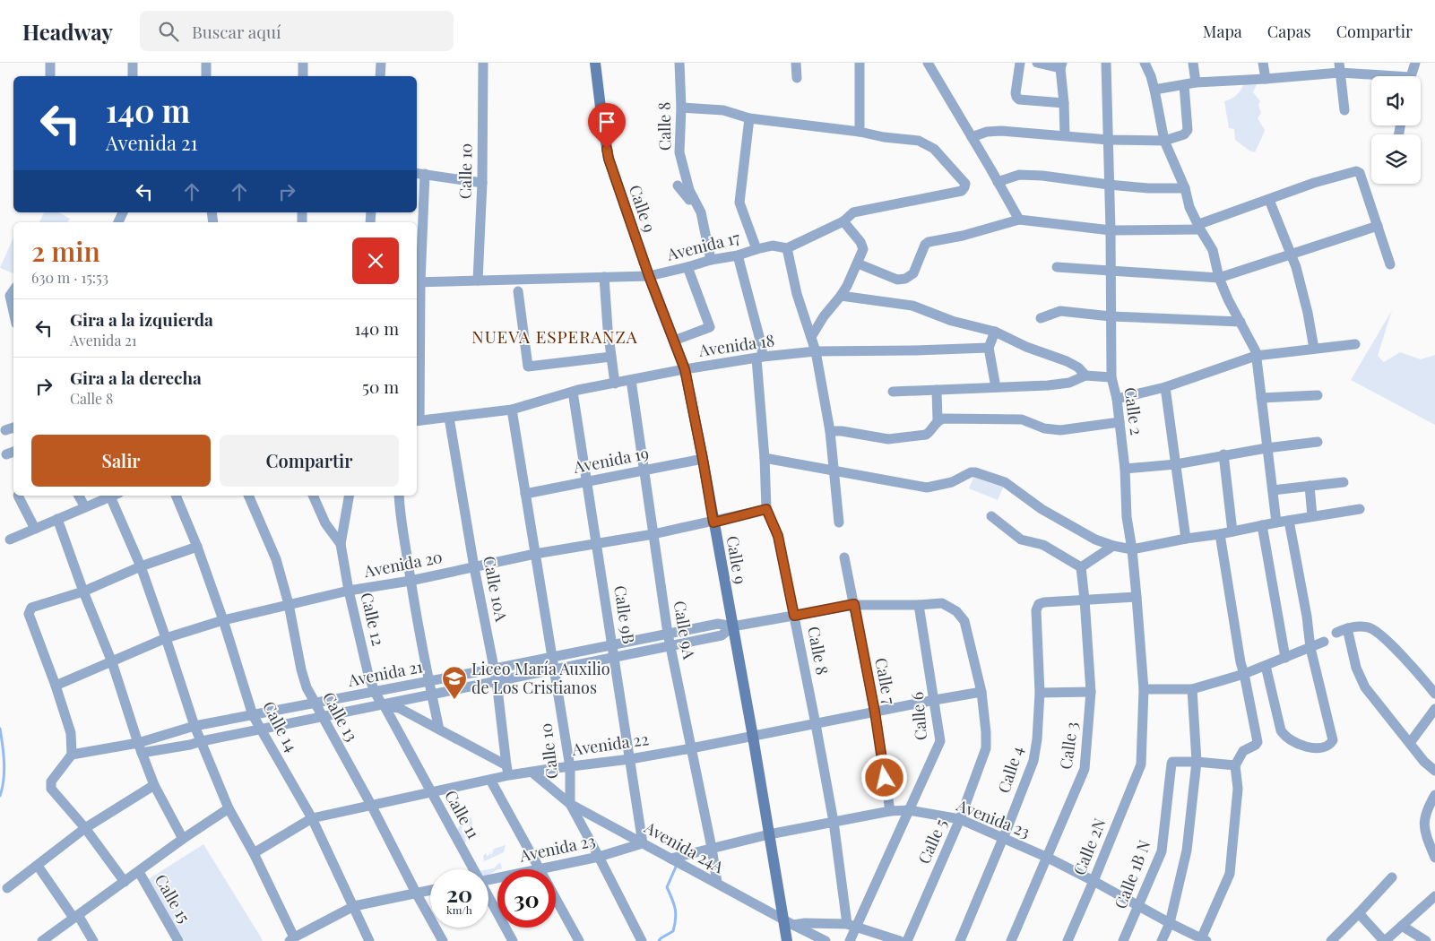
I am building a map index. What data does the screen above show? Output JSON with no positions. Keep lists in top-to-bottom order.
{
  "streets": {
    "street": [
      "Calle 8",
      "Calle 10",
      "Calle 9",
      "Avenida 17",
      "Avenida 18",
      "Calle 2",
      "Avenida 19",
      "Avenida 20",
      "Calle 10A",
      "Calle 9B",
      "Calle 12",
      "Calle 9A",
      "Avenida 21",
      "Calle 7",
      "Calle 6",
      "Calle 13",
      "Calle 14",
      "Avenida 22",
      "Calle 3",
      "Calle 4",
      "Calle 11",
      "Avenida 23",
      "Calle 5",
      "Calle 2N",
      "Avenida 24A",
      "Calle 1B N",
      "Calle 15"
    ]
  },
  "crossings": [
    ["Calle 8", "Avenida 17"],
    ["Calle 8", "Avenida 18"],
    ["Calle 8", "Avenida 20"],
    ["Calle 8", "Avenida 21"],
    ["Calle 8", "Calle 6"],
    ["Calle 8", "Avenida 22"],
    ["Calle 8", "Avenida 23"],
    ["Calle 10", "Avenida 17"],
    ["Calle 10", "Avenida 18"],
    ["Calle 10", "Avenida 19"],
    ["Calle 10", "Avenida 20"],
    ["Calle 10", "Avenida 21"],
    ["Calle 10", "Avenida 22"],
    ["Calle 10", "Avenida 23"],
    ["Calle 10", "Avenida 24A"],
    ["Calle 9", "Avenida 17"],
    ["Calle 9", "Avenida 18"],
    ["Calle 9", "Avenida 19"],
    ["Calle 9", "Avenida 20"],
    ["Calle 9", "Avenida 21"],
    ["Calle 9", "Avenida 22"],
    ["Calle 9", "Avenida 23"],
    ["Calle 9", "Avenida 24A"],
    ["Avenida 18", "Calle 10A"],
    ["Avenida 18", "Calle 9B"],
    ["Avenida 18", "Calle 9A"],
    ["Calle 2", "Calle 2N"],
    ["Avenida 19", "Calle 9B"],
    ["Avenida 19", "Calle 9A"],
    ["Avenida 20", "Calle 10A"],
    ["Avenida 20", "Calle 9B"],
    ["Avenida 20", "Calle 12"],
    ["Avenida 20", "Calle 9A"],
    ["Avenida 20", "Calle 13"],
    ["Avenida 20", "Calle 14"],
    ["Calle 10A", "Avenida 21"],
    ["Calle 10A", "Avenida 22"],
    ["Calle 9B", "Avenida 21"],
    ["Calle 9B", "Avenida 22"],
    ["Calle 9B", "Avenida 23"],
    ["Calle 9B", "Avenida 24A"],
    ["Calle 12", "Avenida 21"],
    ["Calle 12", "Calle 11"],
    ["Calle 9A", "Avenida 21"],
    ["Calle 9A", "Avenida 22"],
    ["Calle 9A", "Avenida 23"],
    ["Calle 9A", "Avenida 24A"],
    ["Avenida 21", "Calle 7"],
    ["Avenida 21", "Calle 6"],
    ["Avenida 21", "Calle 13"],
    ["Avenida 21", "Calle 14"],
    ["Avenida 21", "Calle 11"],
    ["Avenida 21", "Calle 5"],
    ["Calle 7", "Avenida 22"],
    ["Calle 7", "Avenida 23"],
    ["Calle 6", "Avenida 22"],
    ["Calle 6", "Avenida 23"],
    ["Calle 13", "Avenida 22"],
    ["Calle 14", "Avenida 22"],
    ["Avenida 22", "Calle 11"],
    ["Avenida 22", "Calle 5"],
    ["Avenida 22", "Avenida 24A"],
    ["Calle 3", "Calle 4"],
    ["Calle 3", "Avenida 23"],
    ["Calle 4", "Avenida 23"],
    ["Avenida 23", "Calle 5"],
    ["Avenida 23", "Calle 2N"],
    ["Avenida 23", "Avenida 24A"],
    ["Avenida 23", "Calle 1B N"]
  ],
  "districts": ["NUEVA ESPERANZA"],
  "places": {
    "school or university": ["Liceo María Auxilio de Los Cristianos"]
  },
  "page": {
    "header": "Headway",
    "search": "Buscar aquí",
    "nav": ["Mapa", "Capas", "Compartir"],
    "turn": ["140 m", "Avenida 21"],
    "heading": ["2 min", "630 m · 15:53"],
    "list": [
      {
        "name": "Gira a la izquierda",
        "note": "Avenida 21",
        "value": "140 m"
      },
      {
        "name": "Gira a la derecha",
        "note": "Calle 8",
        "value": "50 m"
      }
    ],
    "buttons": ["Salir", "Compartir"],
    "speed": "20 km/h",
    "limit": "30"
  }
}
